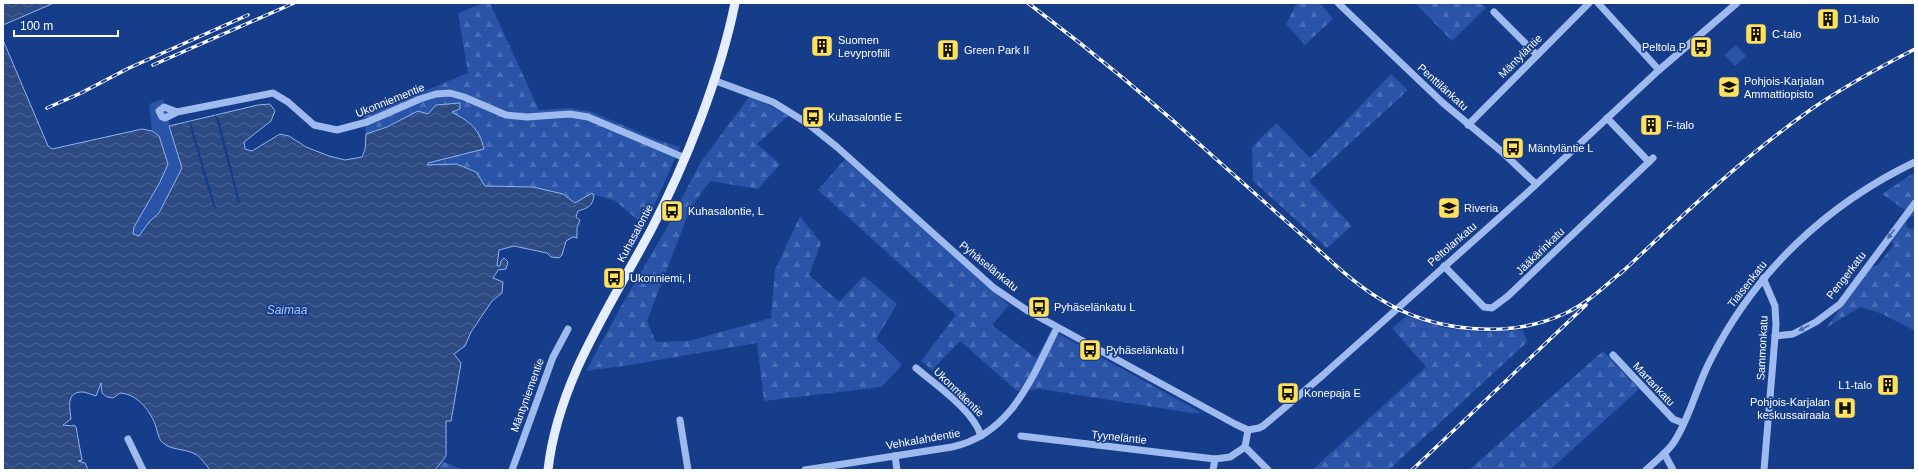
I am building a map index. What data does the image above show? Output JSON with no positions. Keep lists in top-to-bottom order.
{
  "streets": {
    "main road": ["Kuhasalontie"],
    "street": [
      "Mäntyläntie",
      "Penttilänkatu",
      "Ukonniementie",
      "Peltolankatu",
      "Jääkärinkatu",
      "Pyhäselänkatu",
      "Pengerkatu",
      "Tiaisenkatu",
      "Sammonkatu",
      "Martankatu",
      "Ukonmäentie",
      "Mäntyniementie",
      "Tyyneläntie",
      "Vehkalahdentie"
    ]
  },
  "crossings": [
    ["Mäntyläntie", "Penttilänkatu"],
    ["Penttilänkatu", "Peltolankatu"],
    ["Ukonniementie", "Kuhasalontie"],
    ["Kuhasalontie", "Pyhäselänkatu"],
    ["Peltolankatu", "Jääkärinkatu"],
    ["Peltolankatu", "Pyhäselänkatu"],
    ["Pyhäselänkatu", "Vehkalahdentie"],
    ["Pengerkatu", "Sammonkatu"],
    ["Tiaisenkatu", "Sammonkatu"],
    ["Tiaisenkatu", "Martankatu"],
    ["Ukonmäentie", "Vehkalahdentie"]
  ],
  "one_way": ["Pengerkatu"],
  "water": ["Saimaa"],
  "places": {
    "building": [
      "D1-talo",
      "C-talo",
      "Suomen Levyprofiili",
      "Green Park II",
      "F-talo",
      "L1-talo"
    ],
    "bus stop": [
      "Peltola P",
      "Kuhasalontie E",
      "Mäntyläntie L",
      "Kuhasalontie, L",
      "Ukonniemi, I",
      "Pyhäselänkatu L",
      "Pyhäselänkatu I",
      "Konepaja E"
    ],
    "school or university": ["Pohjois-Karjalan Ammattiopisto", "Riveria"],
    "hospital": ["Pohjois-Karjalan keskussairaala"]
  },
  "scale_bar": "100 m"
}
